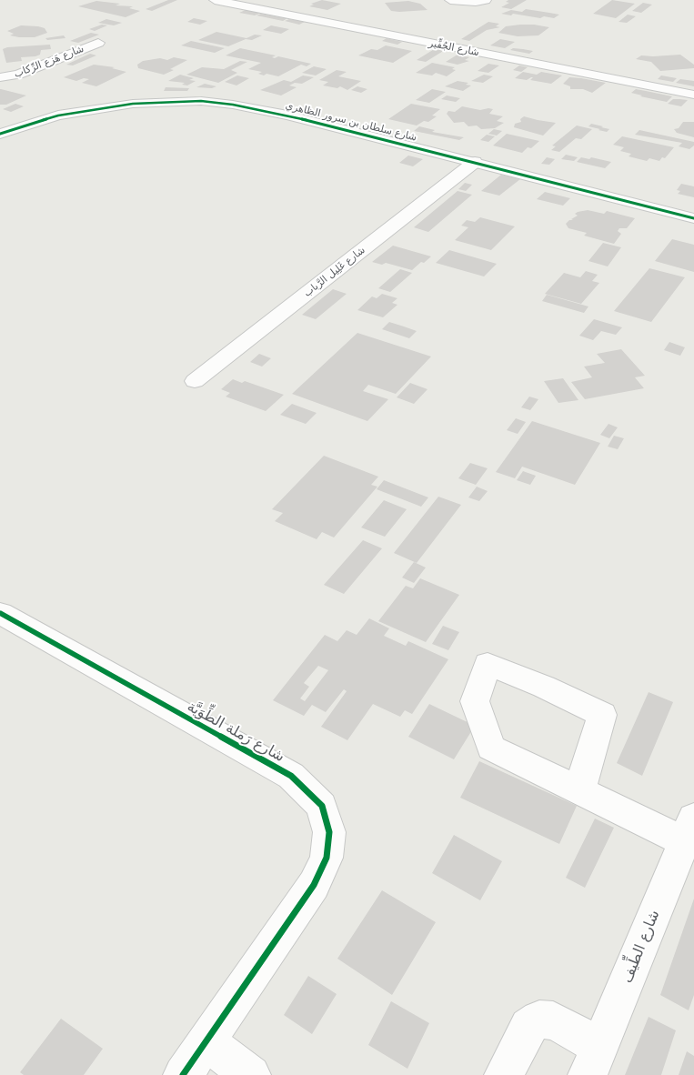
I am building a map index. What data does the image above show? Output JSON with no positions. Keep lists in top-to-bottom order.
{
  "streets": {
    "street": [
      "شارع الجُفِّير",
      "شارع هَزع الرِّكاب",
      "شارع سلطان بن سرور الظاهري",
      "شارع غَلِيل الرَّباب",
      "شارع رَملة الطِّوَيَّة",
      "شارع الطِّيف"
    ]
  },
  "crossings": [
    ["شارع سلطان بن سرور الظاهري", "شارع غَلِيل الرَّباب"]
  ]
}
